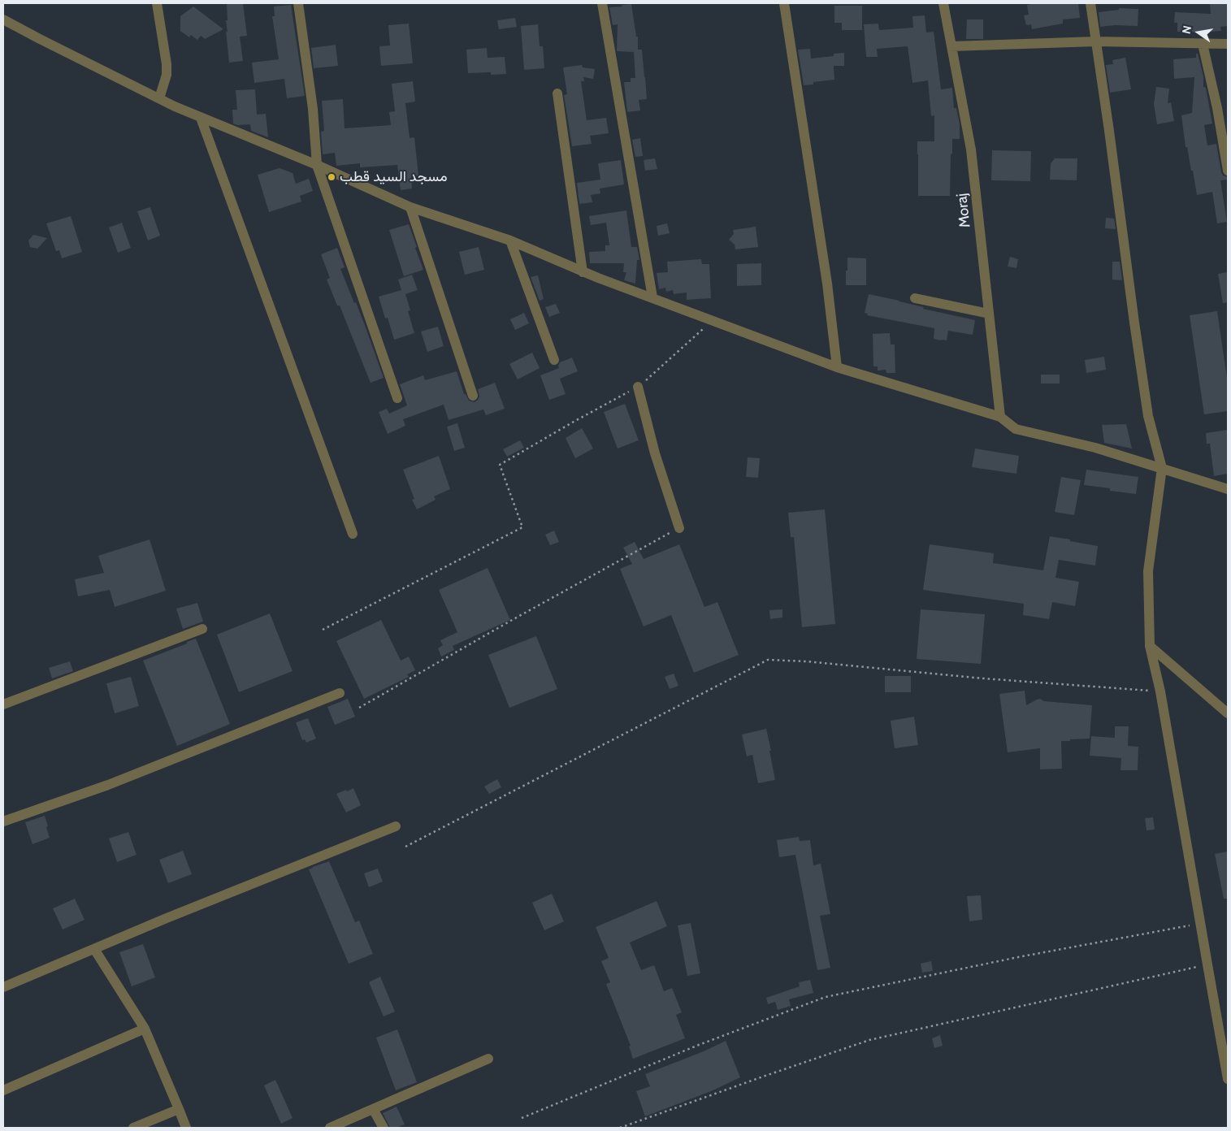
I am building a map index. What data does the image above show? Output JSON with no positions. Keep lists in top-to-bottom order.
{
  "streets": {
    "street": ["Moraj"]
  },
  "places": ["مسجد السيد قطب"],
  "north": "left"
}
